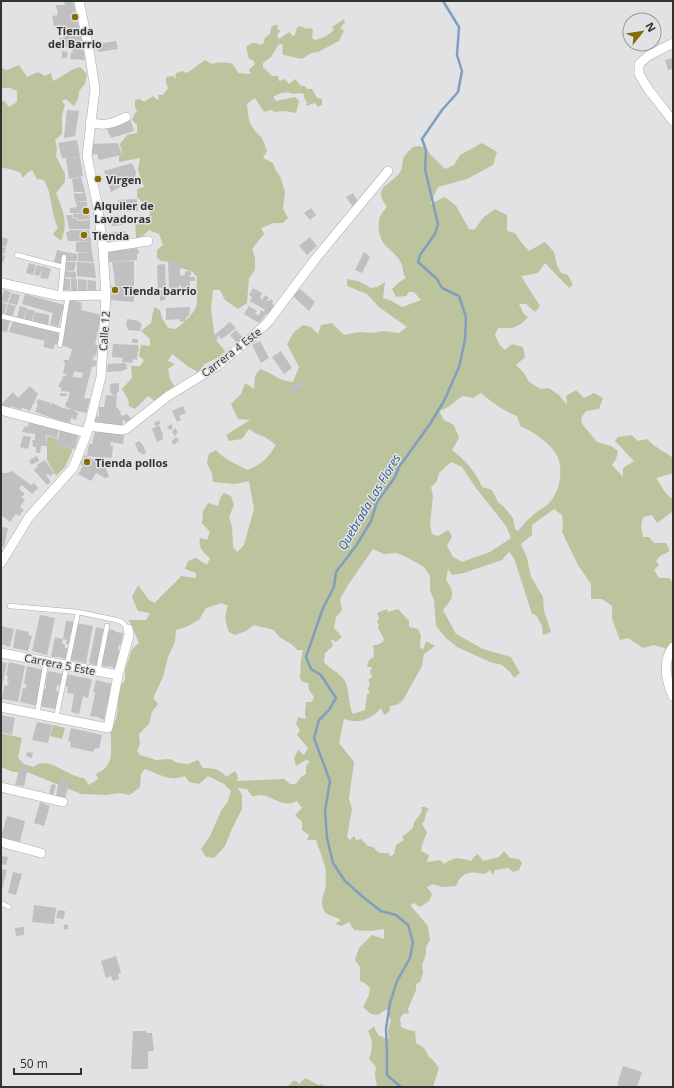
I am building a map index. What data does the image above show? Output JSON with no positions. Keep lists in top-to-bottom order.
{
  "streets": {
    "street": ["Calle 12", "Carrera 4 Este", "Carrera 5 Este"]
  },
  "crossings": [
    ["Calle 12", "Carrera 4 Este"]
  ],
  "water": ["Quebrada Las Flores"],
  "places": [
    "Tienda del Barrio",
    "Virgen",
    "Alquiler de Lavadoras",
    "Tienda",
    "Tienda barrio",
    "Tienda pollos"
  ],
  "scale_bar": "50 m",
  "north": "top right"
}
